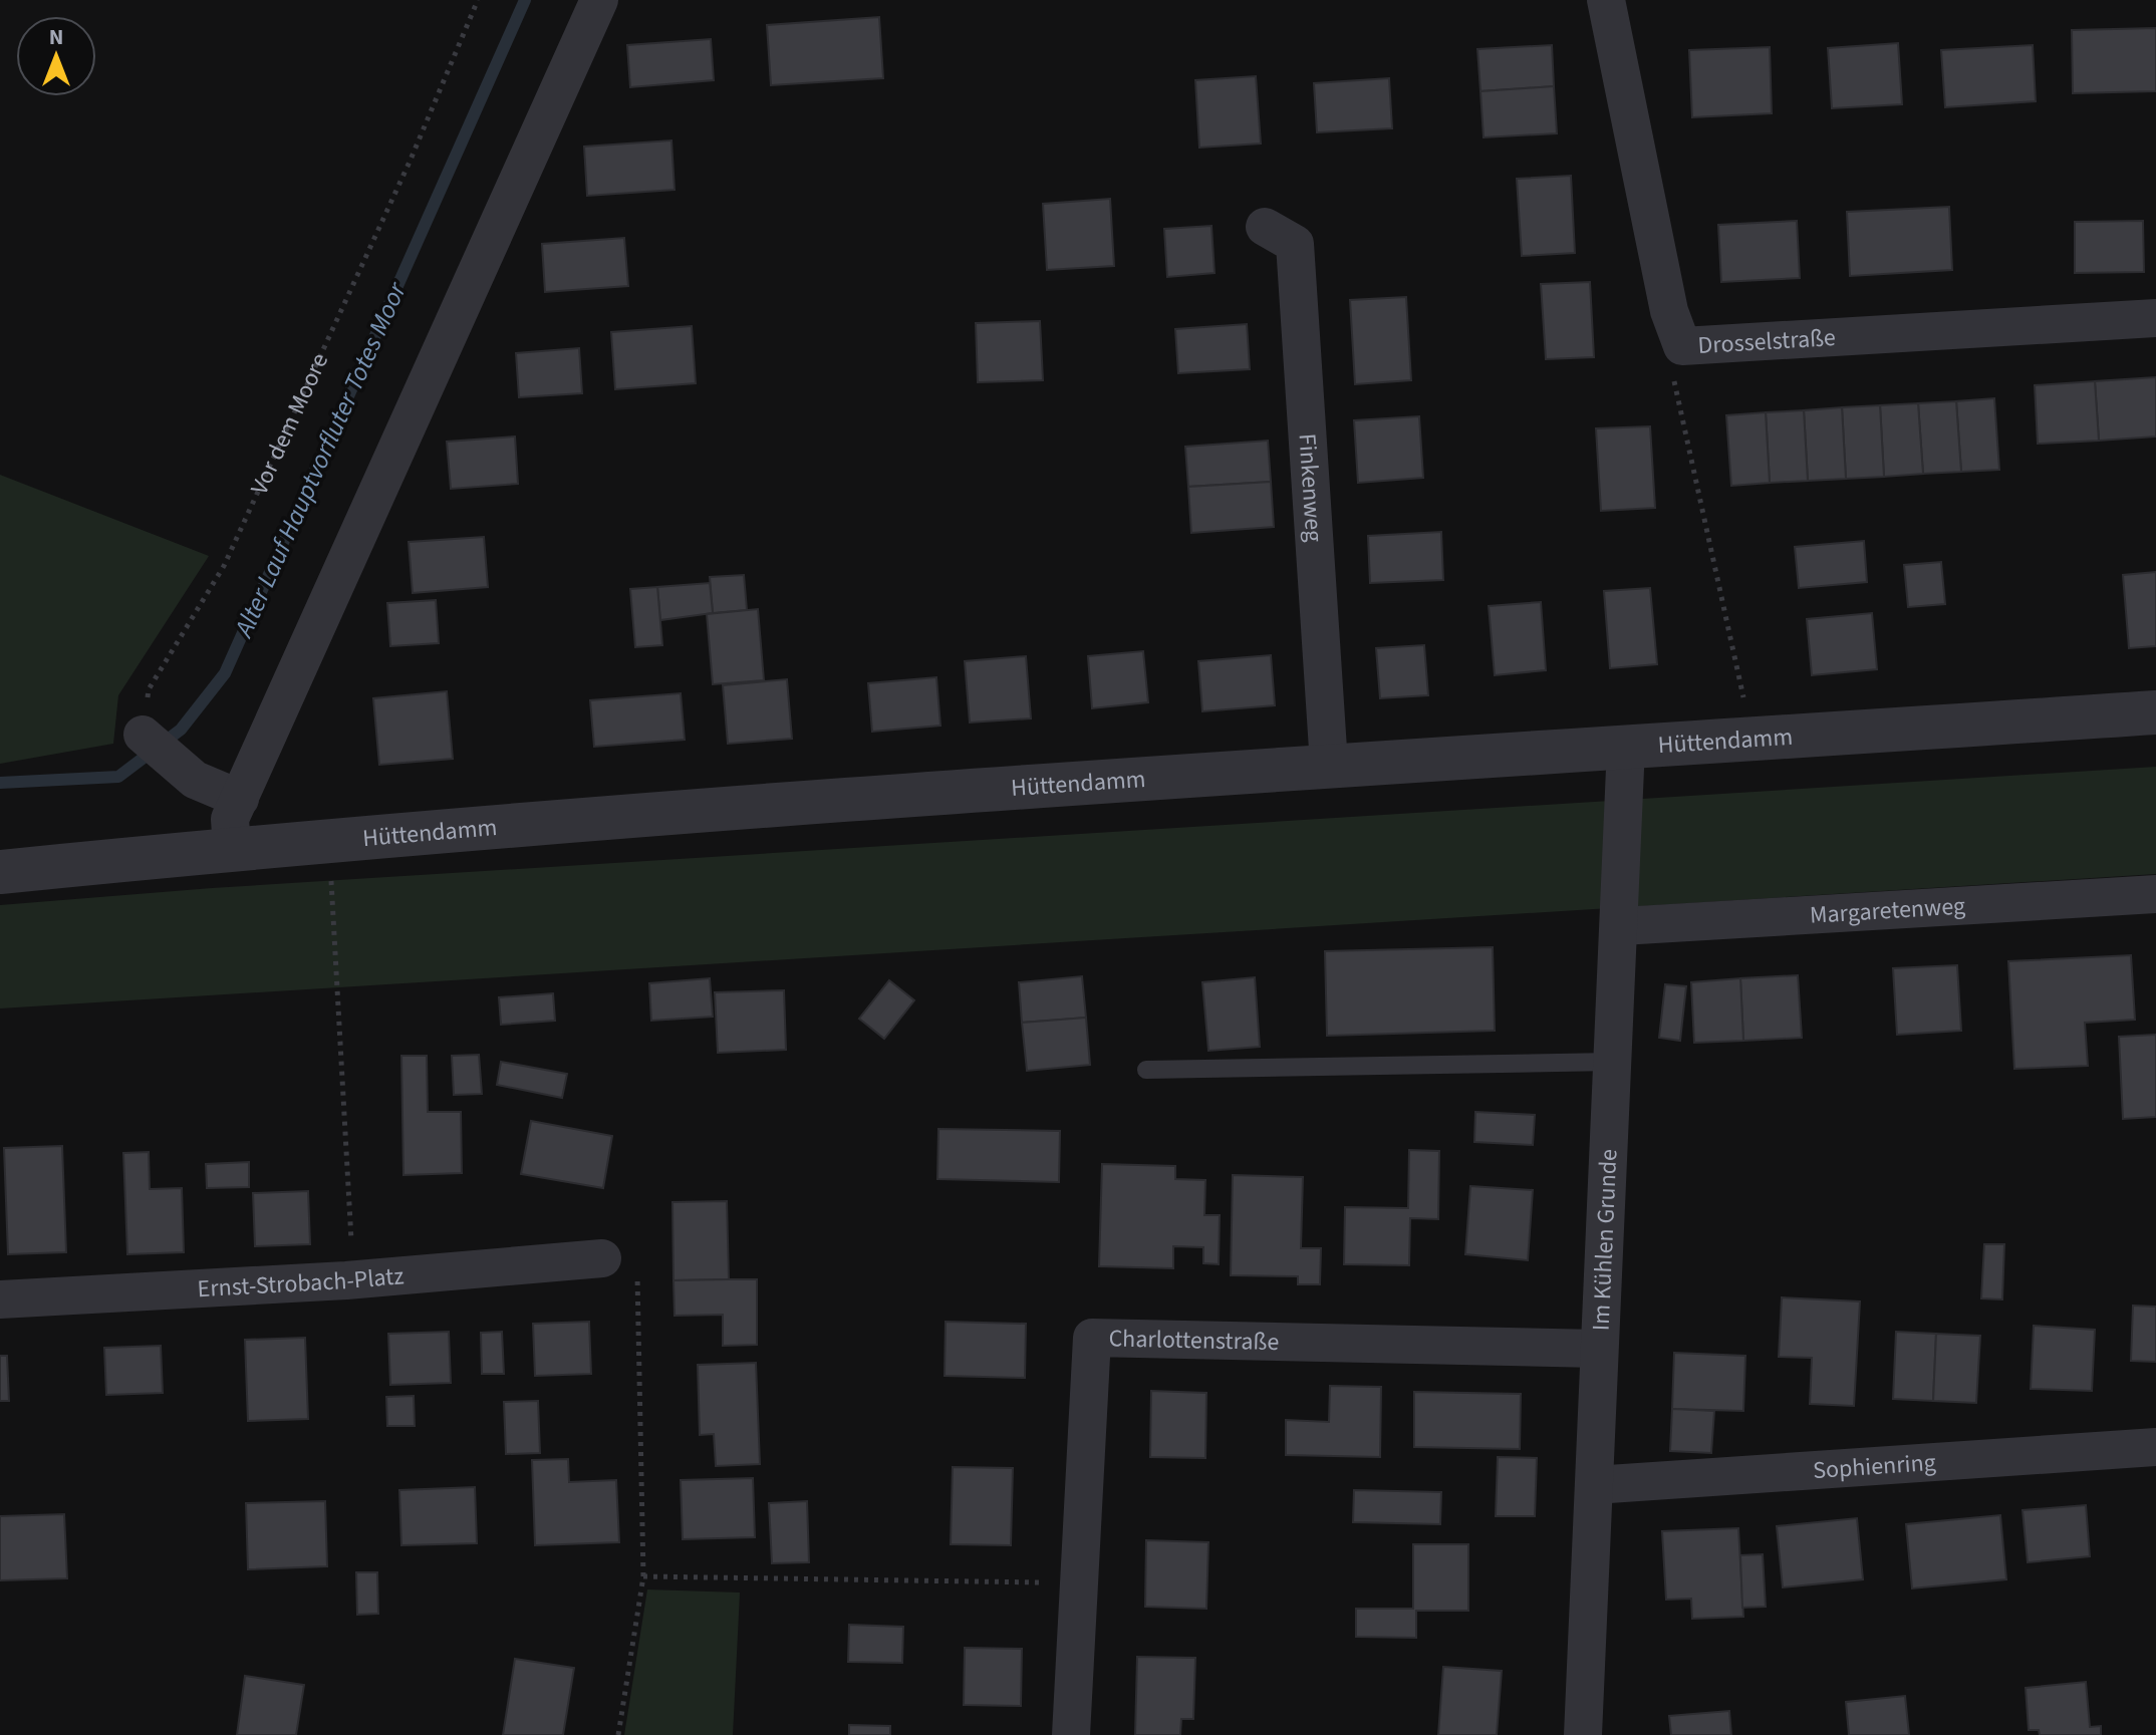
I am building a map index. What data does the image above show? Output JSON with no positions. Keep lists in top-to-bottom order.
{
  "streets": {
    "street": [
      "Drosselstraße",
      "Finkenweg",
      "Hüttendamm",
      "Margaretenweg",
      "Im Kühlen Grunde",
      "Ernst-Strobach-Platz",
      "Charlottenstraße",
      "Sophienring"
    ],
    "path": ["Vor dem Moore"]
  },
  "crossings": [
    ["Finkenweg", "Hüttendamm"],
    ["Hüttendamm", "Im Kühlen Grunde"],
    ["Margaretenweg", "Im Kühlen Grunde"],
    ["Im Kühlen Grunde", "Charlottenstraße"],
    ["Im Kühlen Grunde", "Sophienring"]
  ],
  "water": ["Alter Lauf Hauptvorfluter Totes Moor"],
  "north": "top"
}
